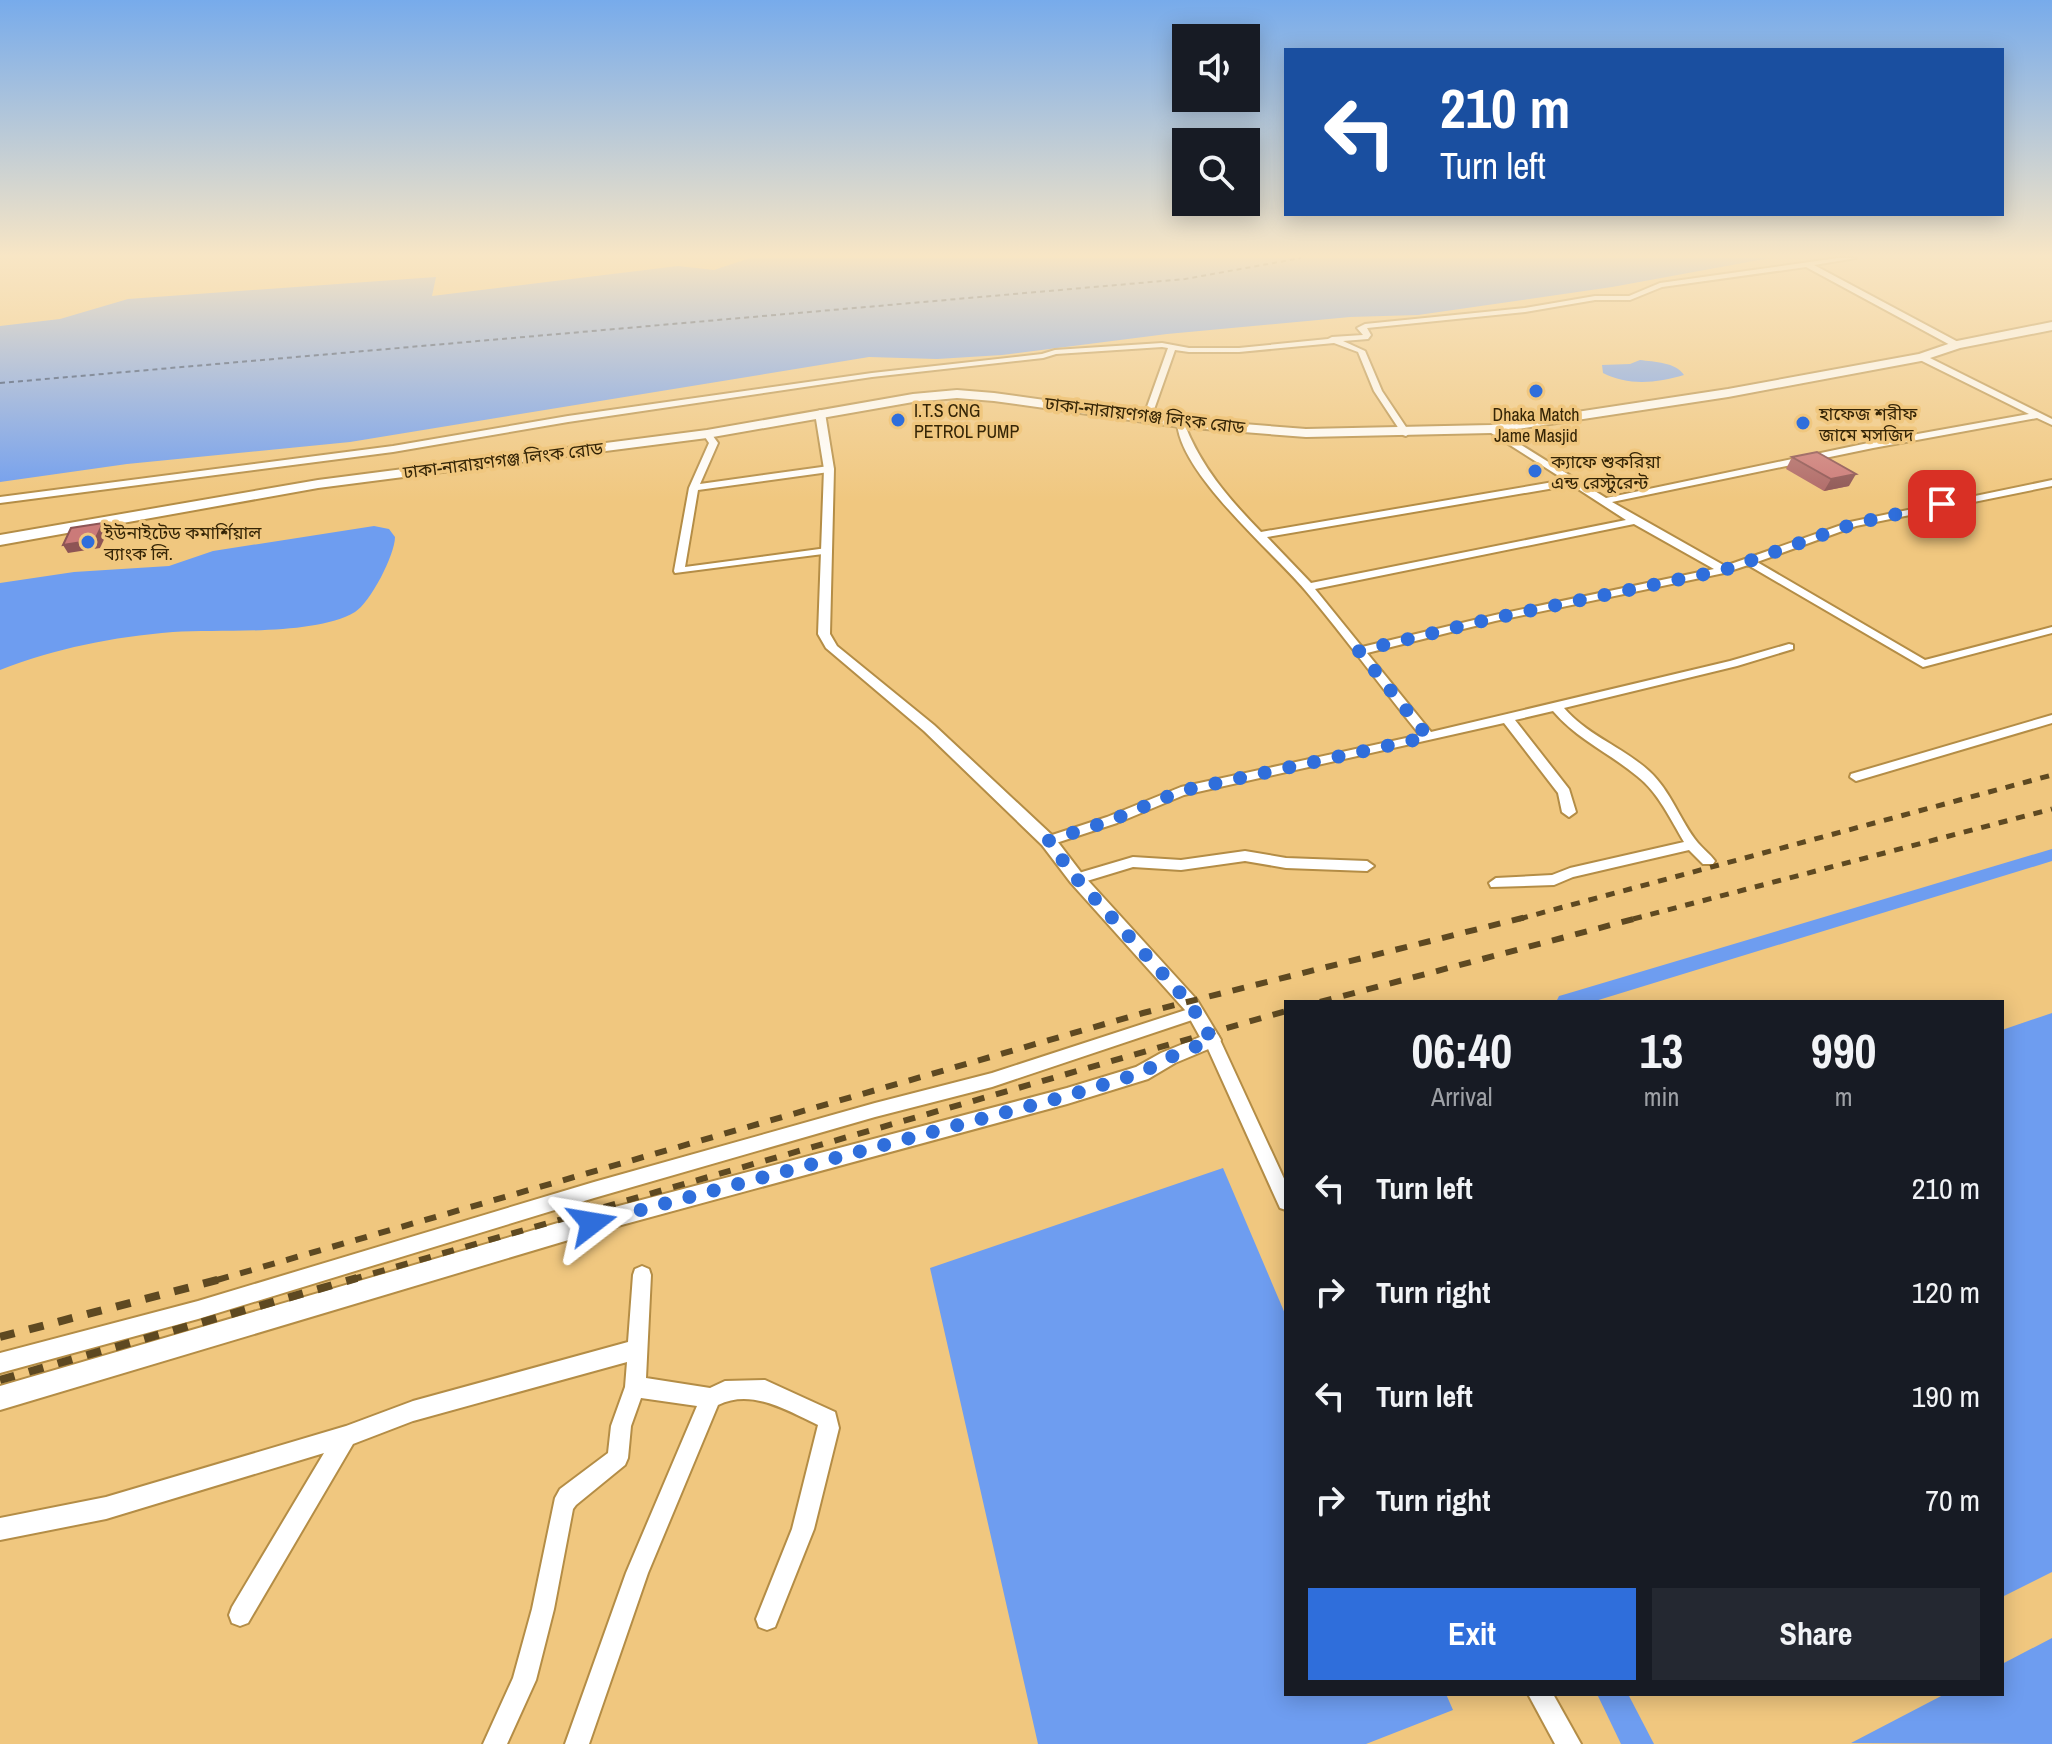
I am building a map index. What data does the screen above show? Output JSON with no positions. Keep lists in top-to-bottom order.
{
  "streets": {
    "highway": ["ঢাকা-নারায়ণগঞ্জ লিংক রোড"]
  },
  "places": [
    "Dhaka Match Jame Masjid",
    "I.T.S CNG PETROL PUMP",
    "হাফেজ শরীফ জামে মসজিদ",
    "ক্যাফে শুকরিয়া এন্ড রেস্টুরেন্ট",
    "ইউনাইটেড কমার্শিয়াল ব্যাংক লি."
  ],
  "page": {
    "turn": ["210 m", "Turn left"],
    "eta": [
      "06:40",
      "Arrival",
      "13",
      "min",
      "990",
      "m"
    ],
    "list": [
      {
        "name": "Turn left",
        "value": "210 m"
      },
      {
        "name": "Turn right",
        "value": "120 m"
      },
      {
        "name": "Turn left",
        "value": "190 m"
      },
      {
        "name": "Turn right",
        "value": "70 m"
      }
    ],
    "buttons": ["Exit", "Share"]
  }
}
